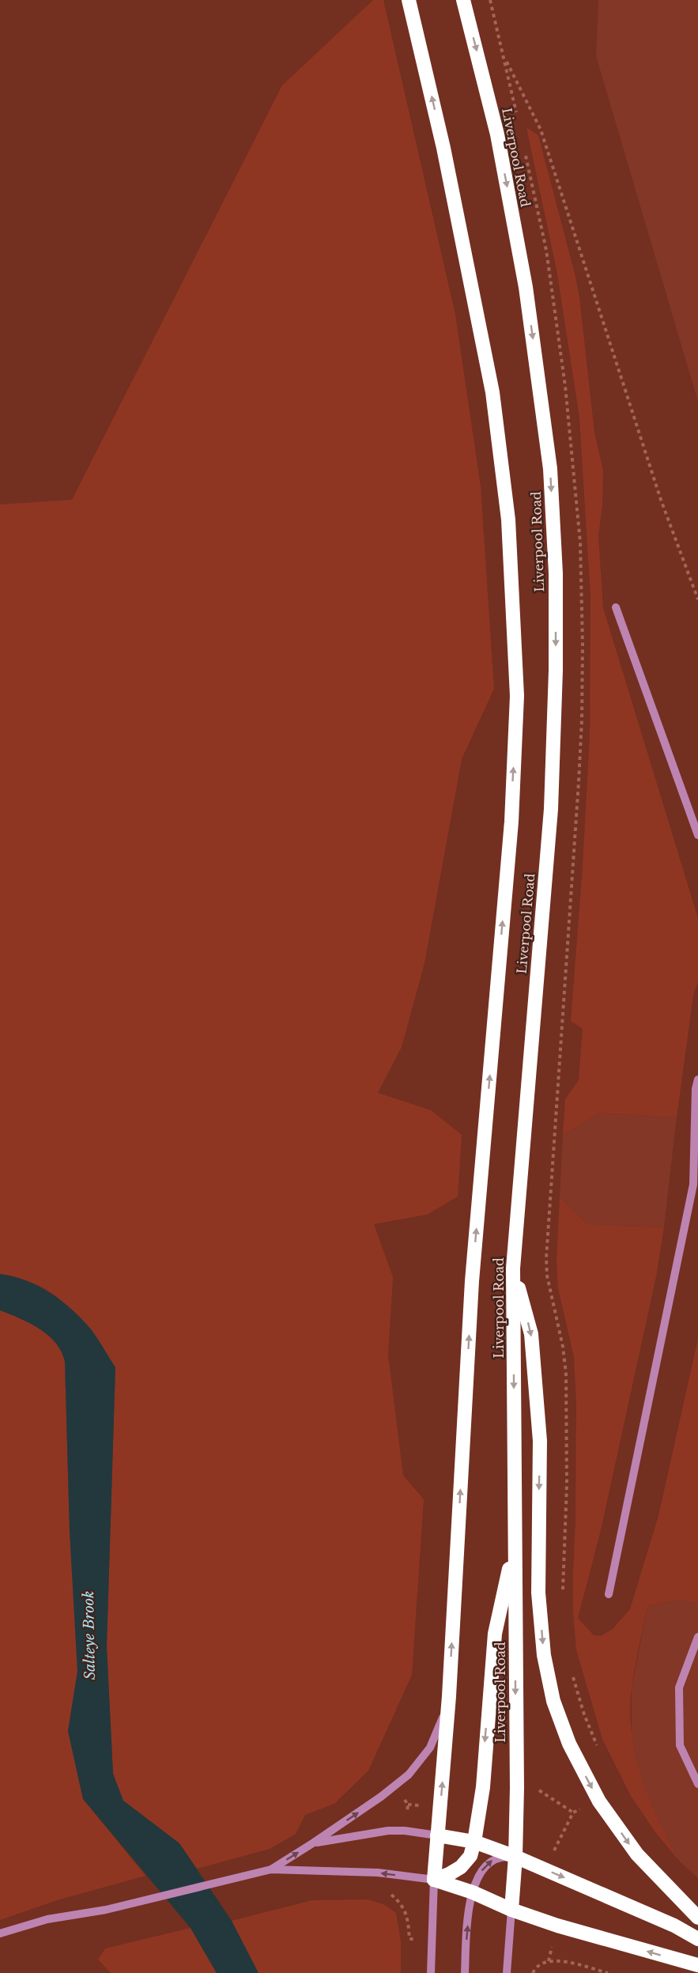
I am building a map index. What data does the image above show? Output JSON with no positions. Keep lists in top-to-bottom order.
{
  "streets": {
    "highway": ["Liverpool Road"]
  },
  "water": ["Salteye Brook"]
}
